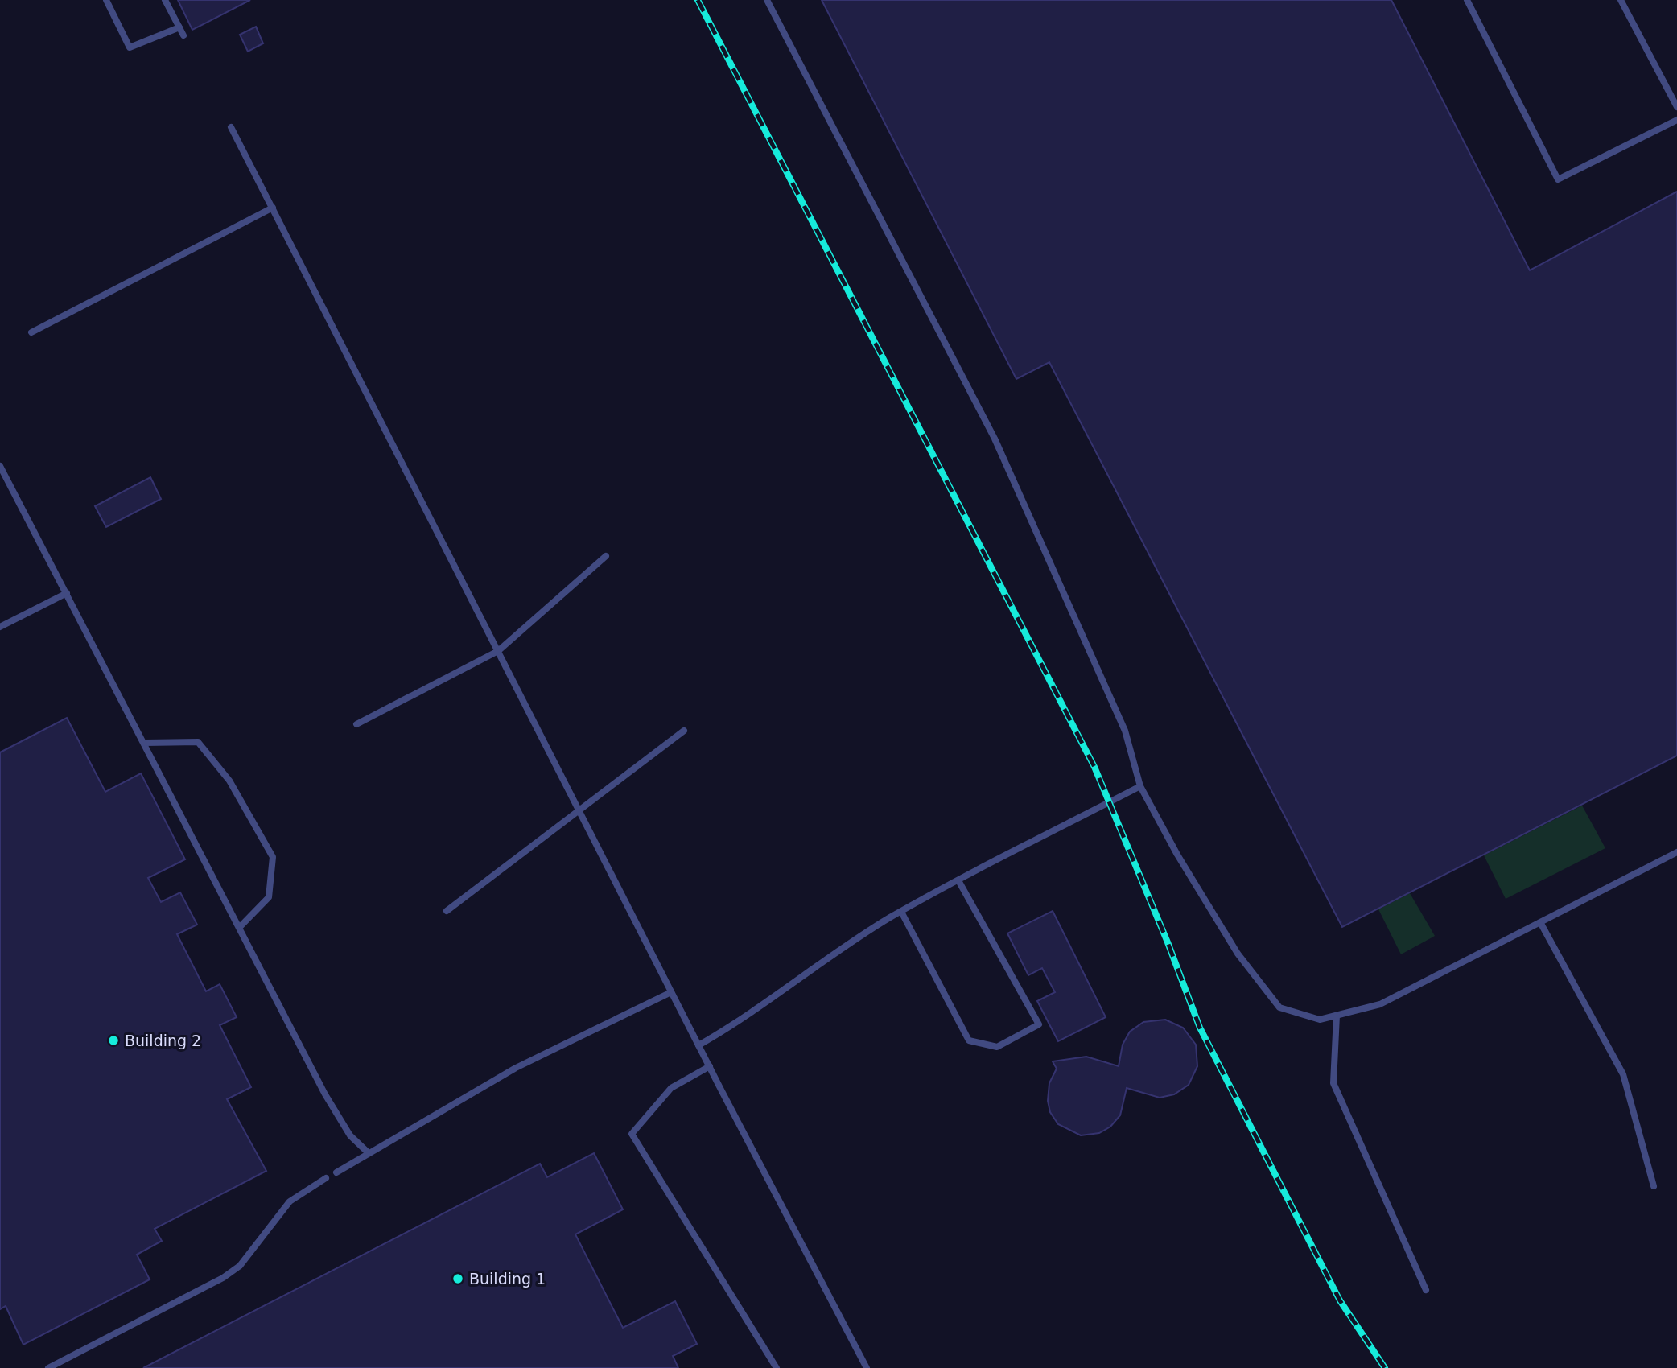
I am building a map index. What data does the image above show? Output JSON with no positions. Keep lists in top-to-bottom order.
{
  "places": ["Building 2", "Building 1"]
}
